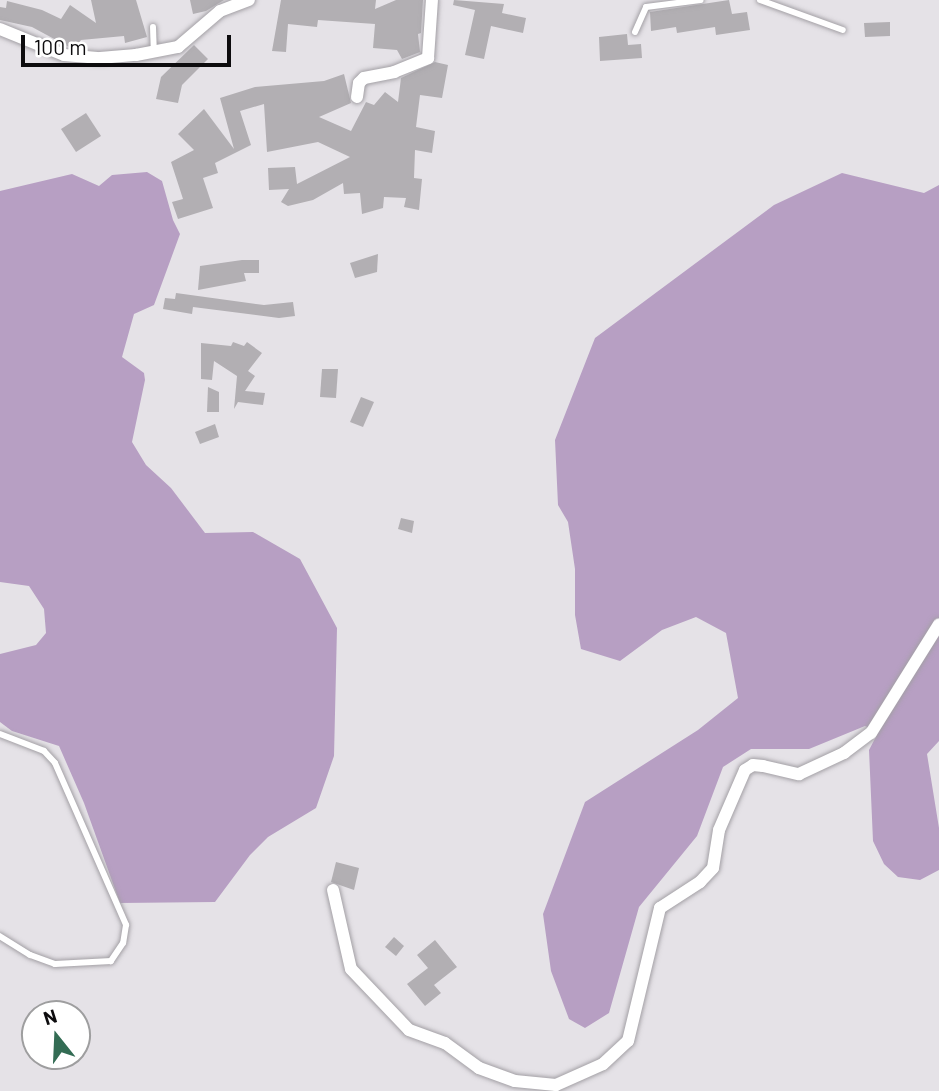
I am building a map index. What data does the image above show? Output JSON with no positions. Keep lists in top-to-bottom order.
{
  "scale_bar": "100 m",
  "north": "top"
}
